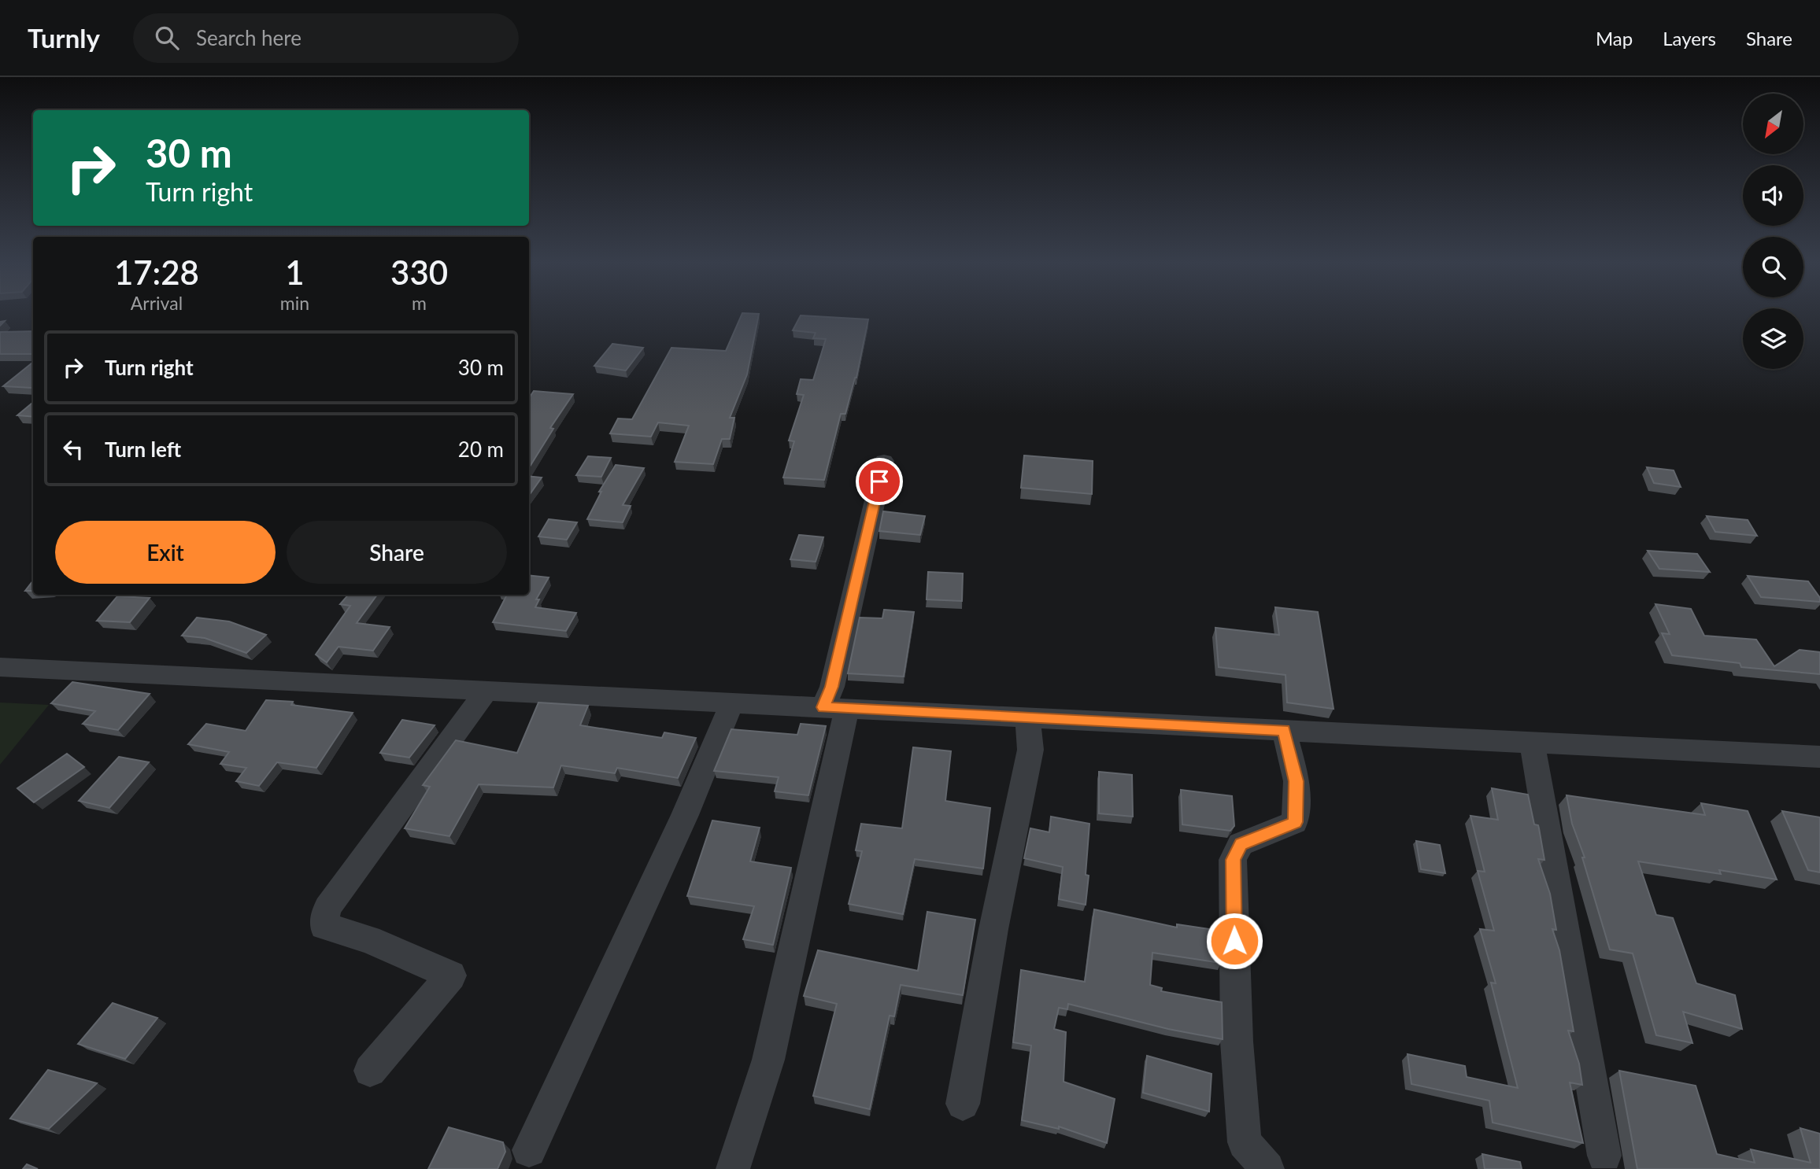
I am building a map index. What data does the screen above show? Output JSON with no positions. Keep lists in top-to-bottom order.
{
  "north": "bottom left",
  "page": {
    "header": "Turnly",
    "search": "Search here",
    "nav": ["Map", "Layers", "Share"],
    "turn": ["30 m", "Turn right"],
    "eta": [
      "17:28",
      "Arrival",
      "1",
      "min",
      "330",
      "m"
    ],
    "list": [
      {
        "name": "Turn right",
        "value": "30 m"
      },
      {
        "name": "Turn left",
        "value": "20 m"
      }
    ],
    "buttons": ["Exit", "Share"]
  }
}
